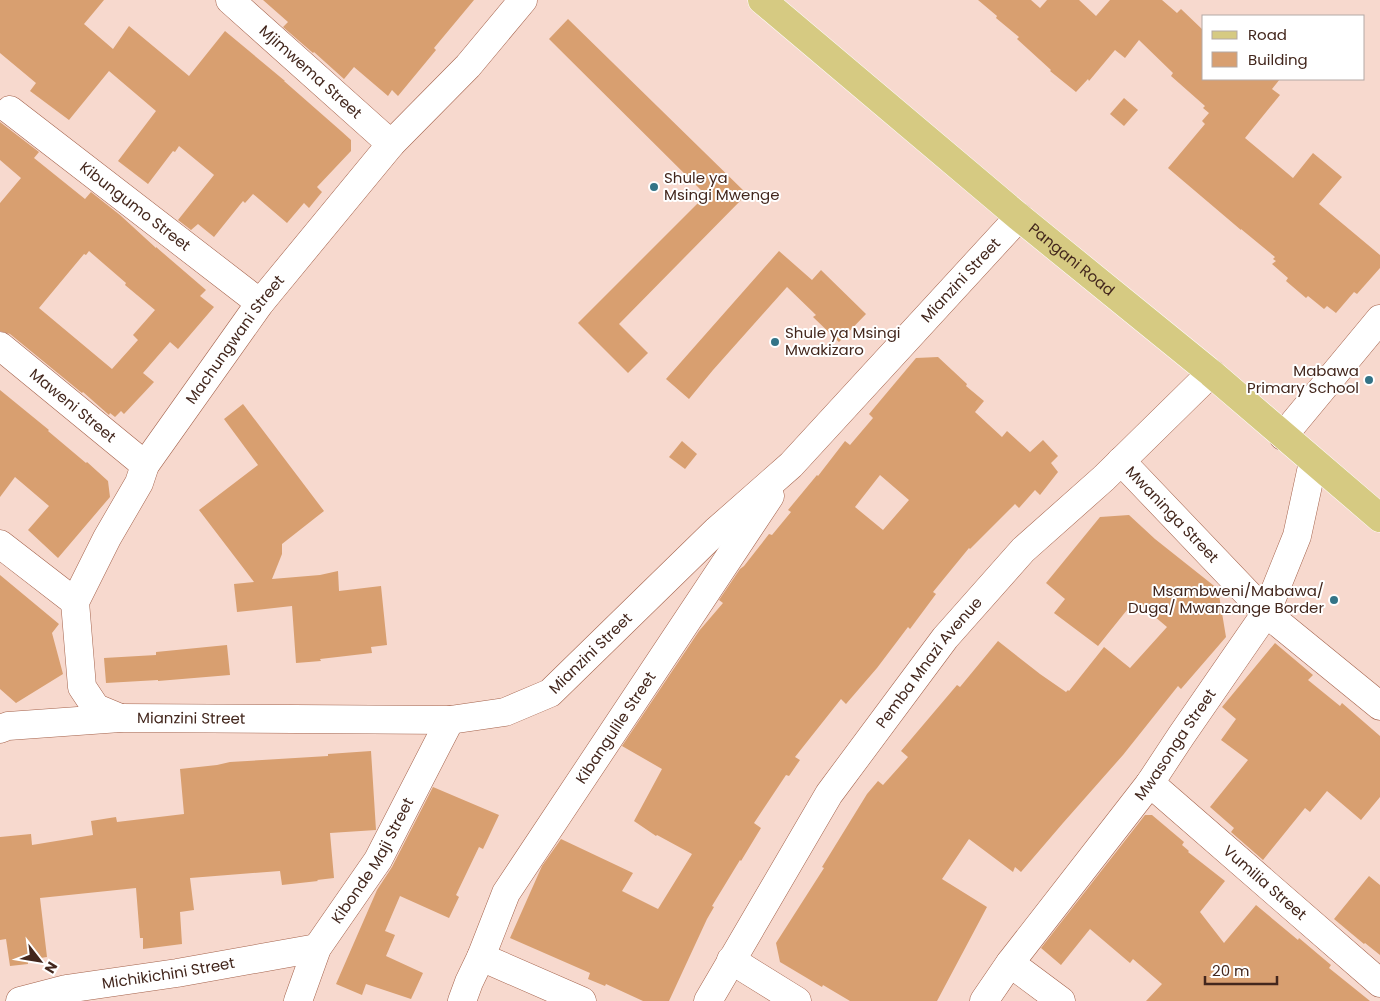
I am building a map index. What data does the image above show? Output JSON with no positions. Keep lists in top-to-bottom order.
{
  "streets": {
    "main road": ["Pangani Road"],
    "street": [
      "Mjimwema Street",
      "Kibungumo Street",
      "Mianzini Street",
      "Machungwani Street",
      "Maweni Street",
      "Mwaninga Street",
      "Pemba Mnazi Avenue",
      "Kibangulile Street",
      "Mwasonga Street",
      "Kibonde Maji Street",
      "Vumilia Street",
      "Michikichini Street"
    ]
  },
  "crossings": [
    ["Mjimwema Street", "Machungwani Street"],
    ["Kibungumo Street", "Machungwani Street"],
    ["Pangani Road", "Mianzini Street"],
    ["Pangani Road", "Pemba Mnazi Avenue"],
    ["Pangani Road", "Mwasonga Street"],
    ["Mianzini Street", "Kibangulile Street"],
    ["Mianzini Street", "Kibonde Maji Street"],
    ["Machungwani Street", "Maweni Street"],
    ["Mwaninga Street", "Pemba Mnazi Avenue"],
    ["Mwaninga Street", "Mwasonga Street"],
    ["Mwasonga Street", "Vumilia Street"],
    ["Kibonde Maji Street", "Michikichini Street"]
  ],
  "places": [
    "Shule ya Msingi Mwenge",
    "Shule ya Msingi Mwakizaro",
    "Mabawa Primary School",
    "Msambweni/Mabawa/ Duga/ Mwanzange Border"
  ],
  "legend": ["Road", "Building"],
  "scale_bar": "20 m",
  "north": "bottom right"
}
